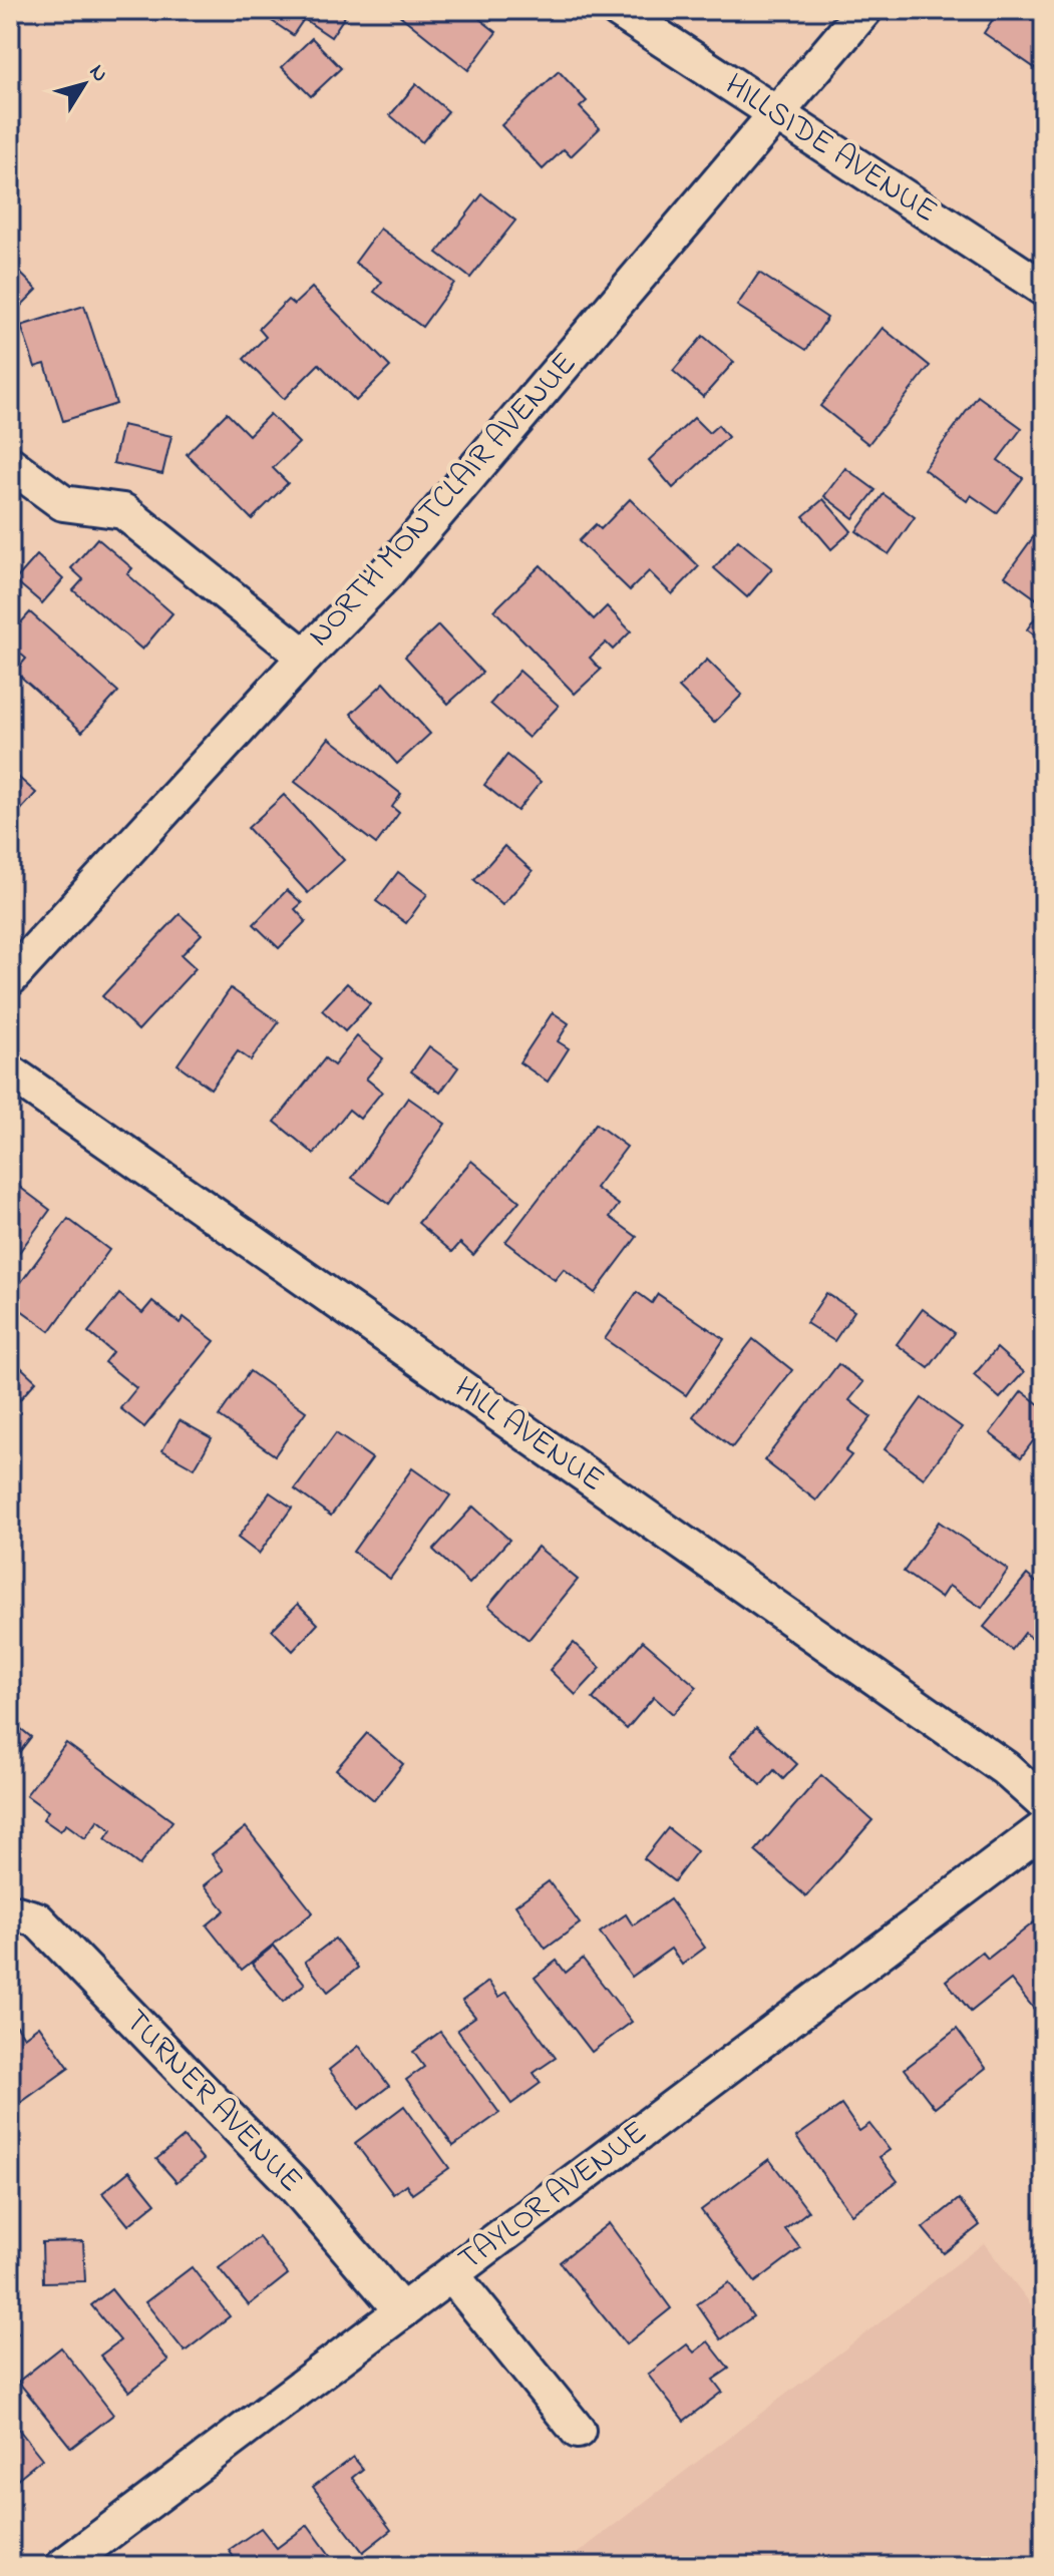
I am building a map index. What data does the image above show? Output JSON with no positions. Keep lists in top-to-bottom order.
{
  "streets": {
    "street": [
      "HILLSIDE AVENUE",
      "NORTH MONTCLAIR AVENUE",
      "HILL AVENUE",
      "TURNER AVENUE",
      "TAYLOR AVENUE"
    ]
  },
  "crossings": [
    ["HILLSIDE AVENUE", "NORTH MONTCLAIR AVENUE"],
    ["TURNER AVENUE", "TAYLOR AVENUE"]
  ],
  "north": "top right"
}
